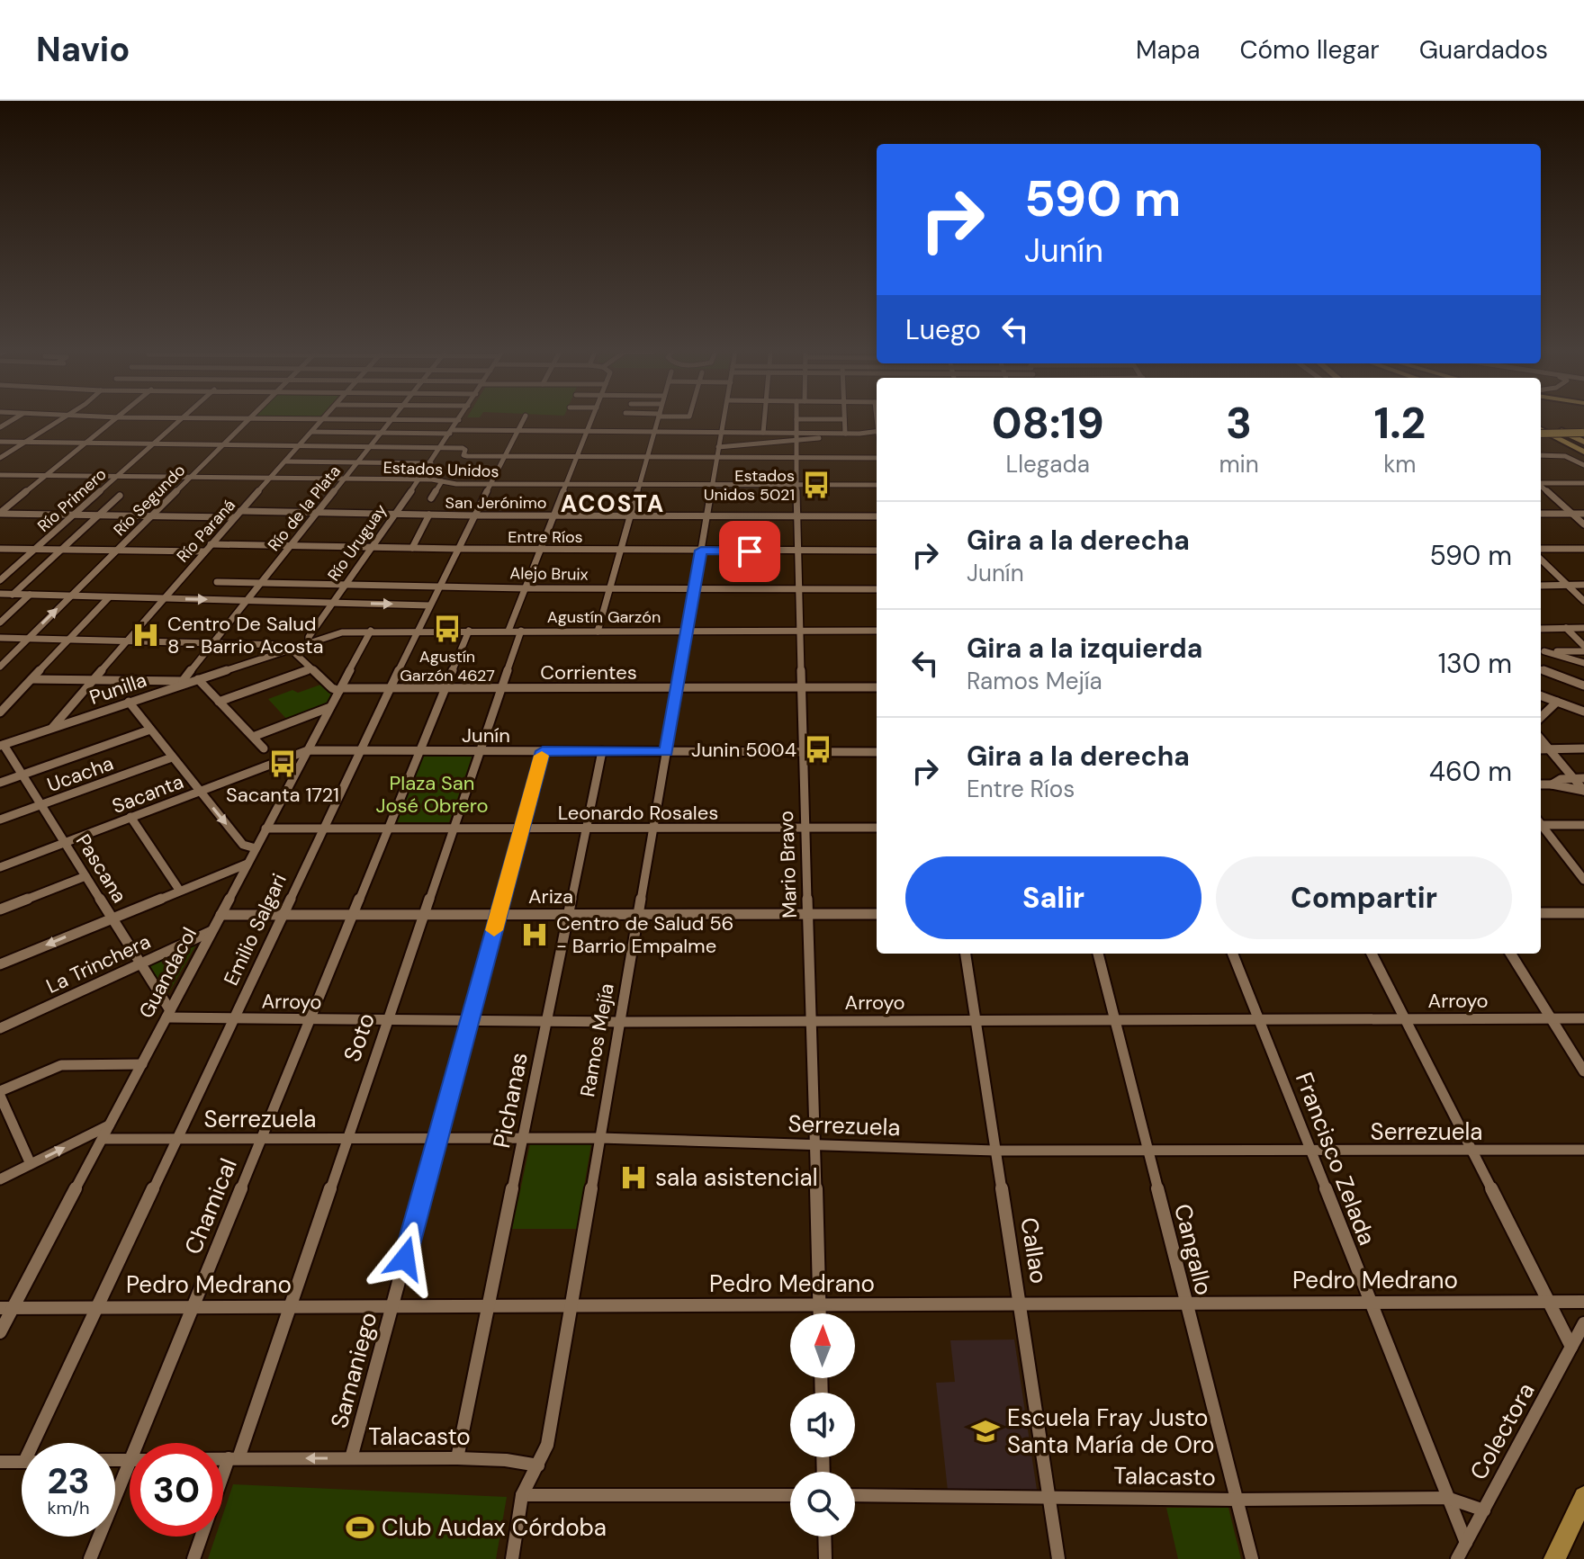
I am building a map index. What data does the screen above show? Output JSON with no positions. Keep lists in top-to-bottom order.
{
  "streets": {
    "street": [
      "Estados Unidos",
      "Río Primero",
      "Río Segundo",
      "San Jerónimo",
      "Río de la Plata",
      "Río Paraná",
      "Entre Ríos",
      "Río Uruguay",
      "Alejo Bruix",
      "Agustín Garzón",
      "Corrientes",
      "Punilla",
      "Junín",
      "Ucacha",
      "Sacanta",
      "Leonardo Rosales",
      "Mario Bravo",
      "Pascana",
      "Ariza",
      "Emilio Salgari",
      "La Trinchera",
      "Guandacol",
      "Arroyo",
      "Soto",
      "Ramos Mejía",
      "Pichanas",
      "Serrezuela",
      "Francisco Zelada",
      "Chamical",
      "Cangallo",
      "Callao",
      "Pedro Medrano",
      "Samaniego",
      "Colectora",
      "Talacasto"
    ]
  },
  "crossings": [
    ["Estados Unidos", "Río Primero"],
    ["Estados Unidos", "Río Segundo"],
    ["Estados Unidos", "Río de la Plata"],
    ["Estados Unidos", "Río Paraná"],
    ["Estados Unidos", "Río Uruguay"],
    ["Estados Unidos", "Mario Bravo"],
    ["Estados Unidos", "Emilio Salgari"],
    ["Estados Unidos", "Ramos Mejía"],
    ["San Jerónimo", "Río de la Plata"],
    ["San Jerónimo", "Río Paraná"],
    ["San Jerónimo", "Río Uruguay"],
    ["San Jerónimo", "Mario Bravo"],
    ["San Jerónimo", "Emilio Salgari"],
    ["San Jerónimo", "Ramos Mejía"],
    ["Río de la Plata", "Entre Ríos"],
    ["Río de la Plata", "Alejo Bruix"],
    ["Río de la Plata", "Punilla"],
    ["Río Paraná", "Entre Ríos"],
    ["Río Paraná", "Punilla"],
    ["Entre Ríos", "Río Uruguay"],
    ["Entre Ríos", "Mario Bravo"],
    ["Entre Ríos", "Emilio Salgari"],
    ["Entre Ríos", "Ramos Mejía"],
    ["Río Uruguay", "Alejo Bruix"],
    ["Río Uruguay", "Punilla"],
    ["Alejo Bruix", "Mario Bravo"],
    ["Alejo Bruix", "Emilio Salgari"],
    ["Alejo Bruix", "Ramos Mejía"],
    ["Agustín Garzón", "Punilla"],
    ["Agustín Garzón", "Mario Bravo"],
    ["Agustín Garzón", "Emilio Salgari"],
    ["Agustín Garzón", "Guandacol"],
    ["Agustín Garzón", "Soto"],
    ["Agustín Garzón", "Ramos Mejía"],
    ["Agustín Garzón", "Chamical"],
    ["Corrientes", "Mario Bravo"],
    ["Corrientes", "Emilio Salgari"],
    ["Corrientes", "Guandacol"],
    ["Corrientes", "Soto"],
    ["Corrientes", "Ramos Mejía"],
    ["Corrientes", "Chamical"],
    ["Punilla", "Pascana"],
    ["Punilla", "Guandacol"],
    ["Junín", "Sacanta"],
    ["Junín", "Mario Bravo"],
    ["Junín", "Emilio Salgari"],
    ["Junín", "Guandacol"],
    ["Junín", "Soto"],
    ["Junín", "Ramos Mejía"],
    ["Junín", "Pichanas"],
    ["Junín", "Chamical"],
    ["Junín", "Samaniego"],
    ["Ucacha", "Pascana"],
    ["Sacanta", "Pascana"],
    ["Sacanta", "Guandacol"],
    ["Leonardo Rosales", "Mario Bravo"],
    ["Leonardo Rosales", "Emilio Salgari"],
    ["Leonardo Rosales", "Guandacol"],
    ["Leonardo Rosales", "Soto"],
    ["Leonardo Rosales", "Ramos Mejía"],
    ["Leonardo Rosales", "Pichanas"],
    ["Leonardo Rosales", "Chamical"],
    ["Leonardo Rosales", "Samaniego"],
    ["Mario Bravo", "Ariza"],
    ["Mario Bravo", "Arroyo"],
    ["Mario Bravo", "Serrezuela"],
    ["Mario Bravo", "Pedro Medrano"],
    ["Pascana", "La Trinchera"],
    ["Pascana", "Guandacol"],
    ["Pascana", "Arroyo"],
    ["Ariza", "Emilio Salgari"],
    ["Ariza", "Guandacol"],
    ["Ariza", "Soto"],
    ["Ariza", "Ramos Mejía"],
    ["Ariza", "Pichanas"],
    ["Ariza", "Chamical"],
    ["Ariza", "Samaniego"],
    ["Emilio Salgari", "Arroyo"],
    ["Emilio Salgari", "Serrezuela"],
    ["Emilio Salgari", "Pedro Medrano"],
    ["La Trinchera", "Guandacol"],
    ["Guandacol", "Arroyo"],
    ["Guandacol", "Serrezuela"],
    ["Guandacol", "Pedro Medrano"],
    ["Arroyo", "Soto"],
    ["Arroyo", "Ramos Mejía"],
    ["Arroyo", "Pichanas"],
    ["Arroyo", "Francisco Zelada"],
    ["Arroyo", "Chamical"],
    ["Arroyo", "Cangallo"],
    ["Arroyo", "Callao"],
    ["Arroyo", "Samaniego"],
    ["Soto", "Serrezuela"],
    ["Soto", "Pedro Medrano"],
    ["Soto", "Talacasto"],
    ["Ramos Mejía", "Serrezuela"],
    ["Ramos Mejía", "Pedro Medrano"],
    ["Ramos Mejía", "Talacasto"],
    ["Pichanas", "Serrezuela"],
    ["Pichanas", "Pedro Medrano"],
    ["Pichanas", "Talacasto"],
    ["Serrezuela", "Francisco Zelada"],
    ["Serrezuela", "Chamical"],
    ["Serrezuela", "Cangallo"],
    ["Serrezuela", "Callao"],
    ["Serrezuela", "Samaniego"],
    ["Francisco Zelada", "Pedro Medrano"],
    ["Francisco Zelada", "Colectora"],
    ["Francisco Zelada", "Talacasto"],
    ["Chamical", "Pedro Medrano"],
    ["Cangallo", "Pedro Medrano"],
    ["Cangallo", "Talacasto"],
    ["Callao", "Pedro Medrano"],
    ["Callao", "Talacasto"],
    ["Pedro Medrano", "Samaniego"],
    ["Samaniego", "Talacasto"],
    ["Colectora", "Talacasto"]
  ],
  "districts": ["ACOSTA"],
  "parks": ["Plaza San José Obrero"],
  "places": {
    "bus stop": [
      "Estados Unidos 5021",
      "Agustín Garzón 4627",
      "Junin 5004",
      "Sacanta 1721"
    ],
    "hospital": ["Centro De Salud 8 - Barrio Acosta", "Centro de Salud 56 - Barrio Empalme", "sala asistencial"],
    "school or university": ["Escuela Fray Justo Santa María de Oro"],
    "sports": ["Club Audax Córdoba"]
  },
  "north": "top",
  "page": {
    "header": "Navio",
    "nav": ["Mapa", "Cómo llegar", "Guardados"],
    "turn": ["590 m", "Junín"],
    "then": "Luego",
    "eta": [
      "08:19",
      "Llegada",
      "3",
      "min",
      "1.2",
      "km"
    ],
    "list": [
      {
        "name": "Gira a la derecha",
        "note": "Junín",
        "value": "590 m"
      },
      {
        "name": "Gira a la izquierda",
        "note": "Ramos Mejía",
        "value": "130 m"
      },
      {
        "name": "Gira a la derecha",
        "note": "Entre Ríos",
        "value": "460 m"
      }
    ],
    "buttons": ["Salir", "Compartir"],
    "speed": "23 km/h",
    "limit": "30"
  }
}
